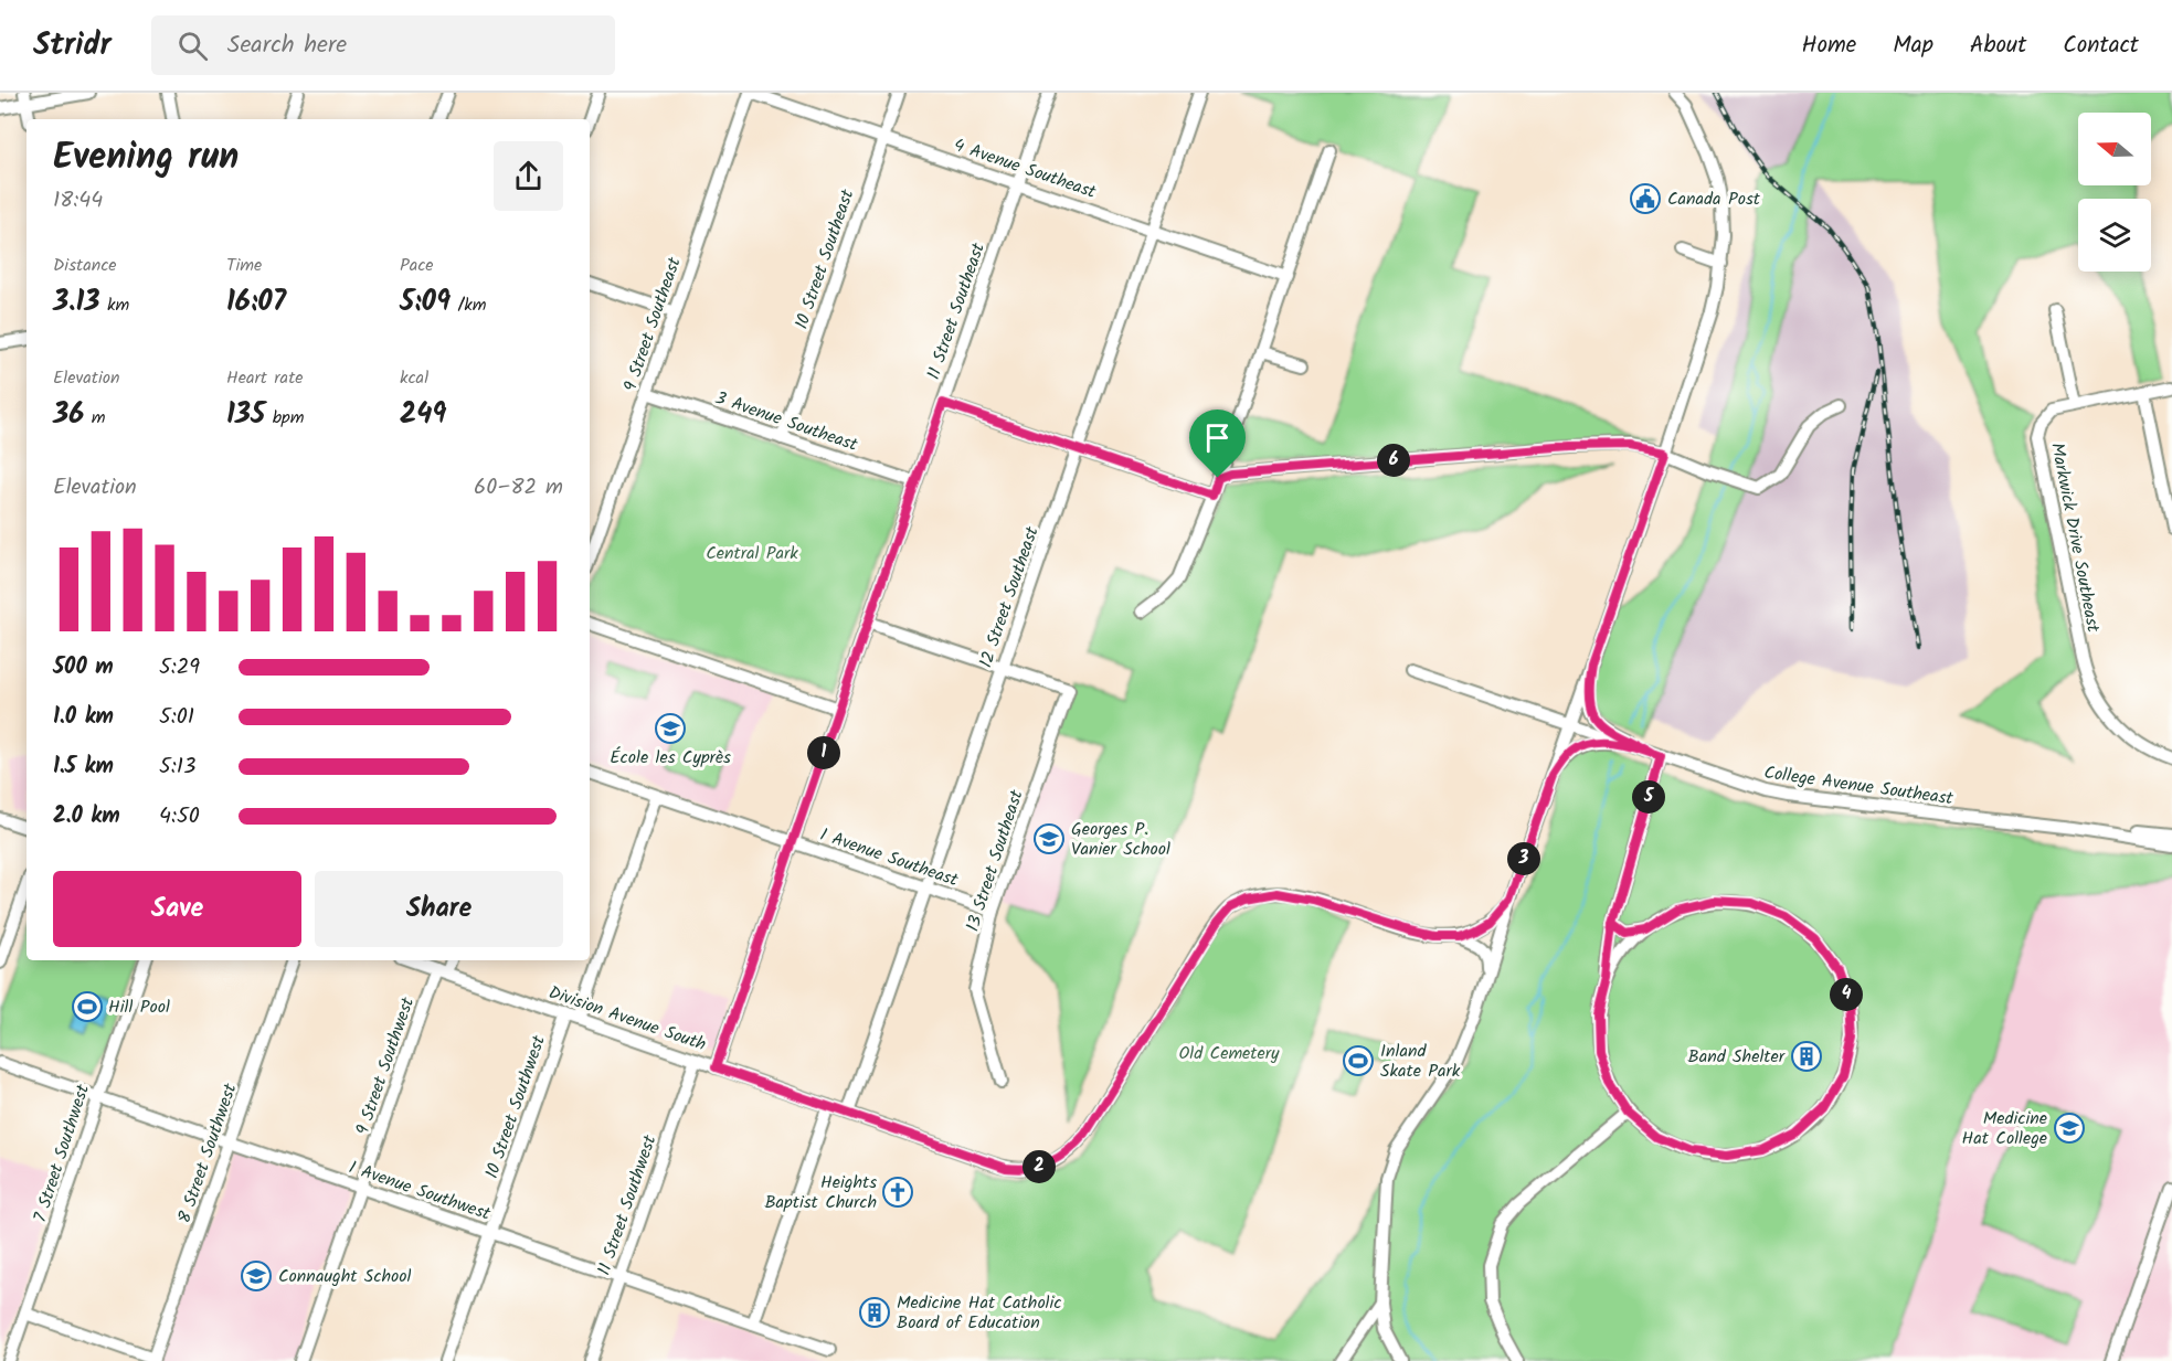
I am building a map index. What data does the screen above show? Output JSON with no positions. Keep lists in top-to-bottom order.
{
  "streets": {
    "street": [
      "4 Avenue Southeast",
      "10 Street Southeast",
      "11 Street Southeast",
      "9 Street Southeast",
      "3 Avenue Southeast",
      "Markwick Drive Southeast",
      "12 Street Southeast",
      "College Avenue Southeast",
      "1 Avenue Southeast",
      "13 Street Southeast",
      "Division Avenue South",
      "9 Street Southwest",
      "10 Street Southwest",
      "7 Street Southwest",
      "8 Street Southwest",
      "1 Avenue Southwest",
      "11 Street Southwest"
    ]
  },
  "crossings": [
    ["4 Avenue Southeast", "10 Street Southeast"],
    ["4 Avenue Southeast", "11 Street Southeast"],
    ["4 Avenue Southeast", "9 Street Southeast"],
    ["4 Avenue Southeast", "12 Street Southeast"],
    ["10 Street Southeast", "3 Avenue Southeast"],
    ["11 Street Southeast", "3 Avenue Southeast"],
    ["11 Street Southeast", "1 Avenue Southeast"],
    ["11 Street Southeast", "Division Avenue South"],
    ["9 Street Southeast", "3 Avenue Southeast"],
    ["12 Street Southeast", "1 Avenue Southeast"],
    ["12 Street Southeast", "13 Street Southeast"],
    ["12 Street Southeast", "Division Avenue South"],
    ["1 Avenue Southeast", "13 Street Southeast"],
    ["Division Avenue South", "9 Street Southwest"],
    ["Division Avenue South", "10 Street Southwest"],
    ["Division Avenue South", "11 Street Southwest"],
    ["9 Street Southwest", "1 Avenue Southwest"],
    ["10 Street Southwest", "1 Avenue Southwest"],
    ["7 Street Southwest", "1 Avenue Southwest"],
    ["8 Street Southwest", "1 Avenue Southwest"],
    ["1 Avenue Southwest", "11 Street Southwest"]
  ],
  "parks": ["Central Park", "Old Cemetery"],
  "places": {
    "public building": ["Canada Post"],
    "school or university": [
      "École les Cyprès",
      "Georges P. Vanier School",
      "Medicine Hat College",
      "Connaught School"
    ],
    "sports": ["Hill Pool", "Inland Skate Park"],
    "building": ["Band Shelter", "Medicine Hat Catholic Board of Education"],
    "church": ["Heights Baptist Church"]
  },
  "north": "left",
  "page": {
    "header": "Stridr",
    "search": "Search here",
    "nav": [
      "Home",
      "Map",
      "About",
      "Contact"
    ],
    "heading": ["Evening run", "18:44"],
    "stats": [
      ["Distance", "3.13 km"],
      ["Time", "16:07"],
      ["Pace", "5:09 /km"],
      ["Elevation", "36 m"],
      ["Heart rate", "135 bpm"],
      ["kcal", "249"]
    ],
    "pins": [
      "6",
      "1",
      "5",
      "3",
      "4",
      "2"
    ],
    "chart": ["Elevation", "60–82 m"],
    "list": [
      {
        "name": "500 m",
        "note": "5:29"
      },
      {
        "name": "1.0 km",
        "note": "5:01"
      },
      {
        "name": "1.5 km",
        "note": "5:13"
      },
      {
        "name": "2.0 km",
        "note": "4:50"
      }
    ],
    "buttons": ["Save", "Share"]
  }
}
